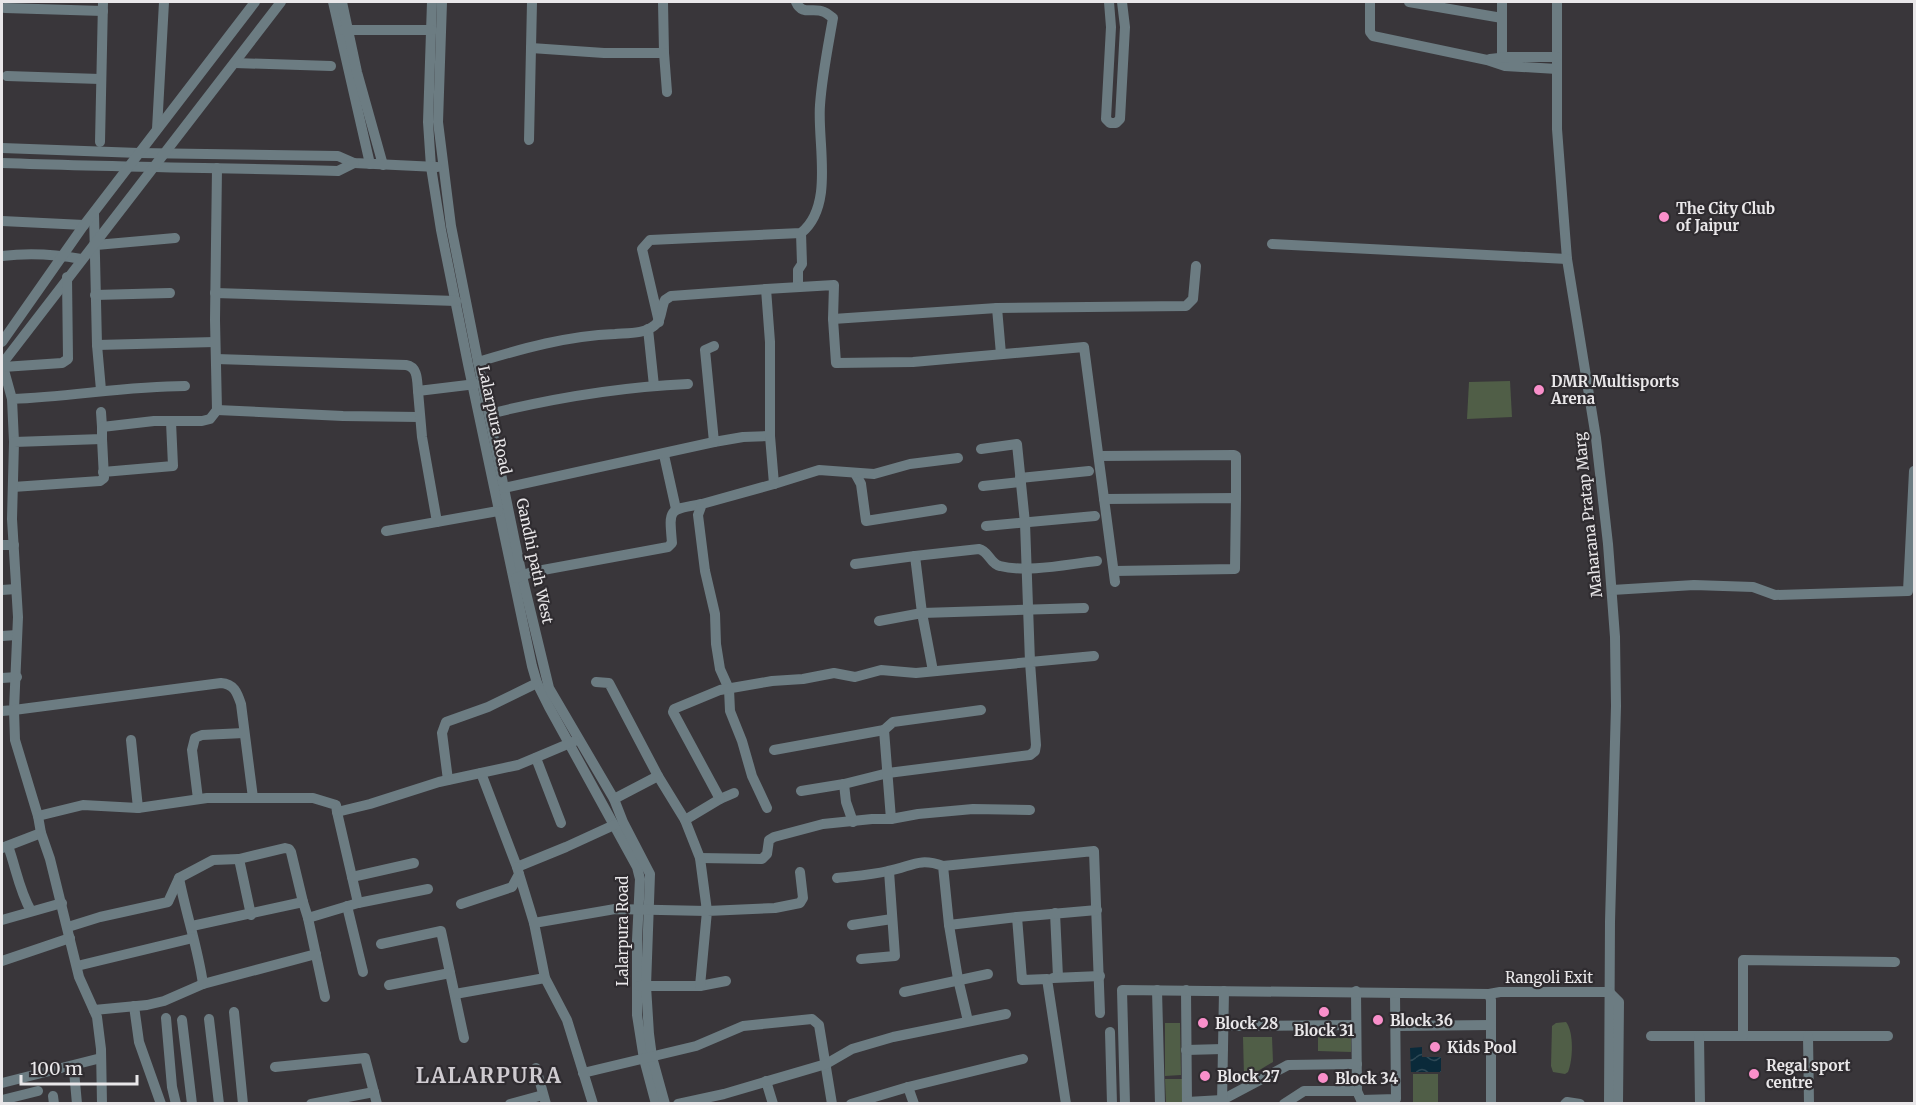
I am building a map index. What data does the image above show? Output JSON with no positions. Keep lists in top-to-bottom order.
{
  "streets": {
    "street": [
      "Lalarpura Road",
      "Maharana Pratap Marg",
      "Gandhi path West",
      "Rangoli Exit"
    ]
  },
  "crossings": [
    ["Lalarpura Road", "Gandhi path West"],
    ["Maharana Pratap Marg", "Rangoli Exit"]
  ],
  "districts": ["LALARPURA"],
  "places": [
    "The City Club of Jaipur",
    "DMR Multisports Arena",
    "Block 31",
    "Block 36",
    "Block 28",
    "Kids Pool",
    "Regal sport centre",
    "Block 27",
    "Block 34"
  ],
  "scale_bar": "100 m"
}
